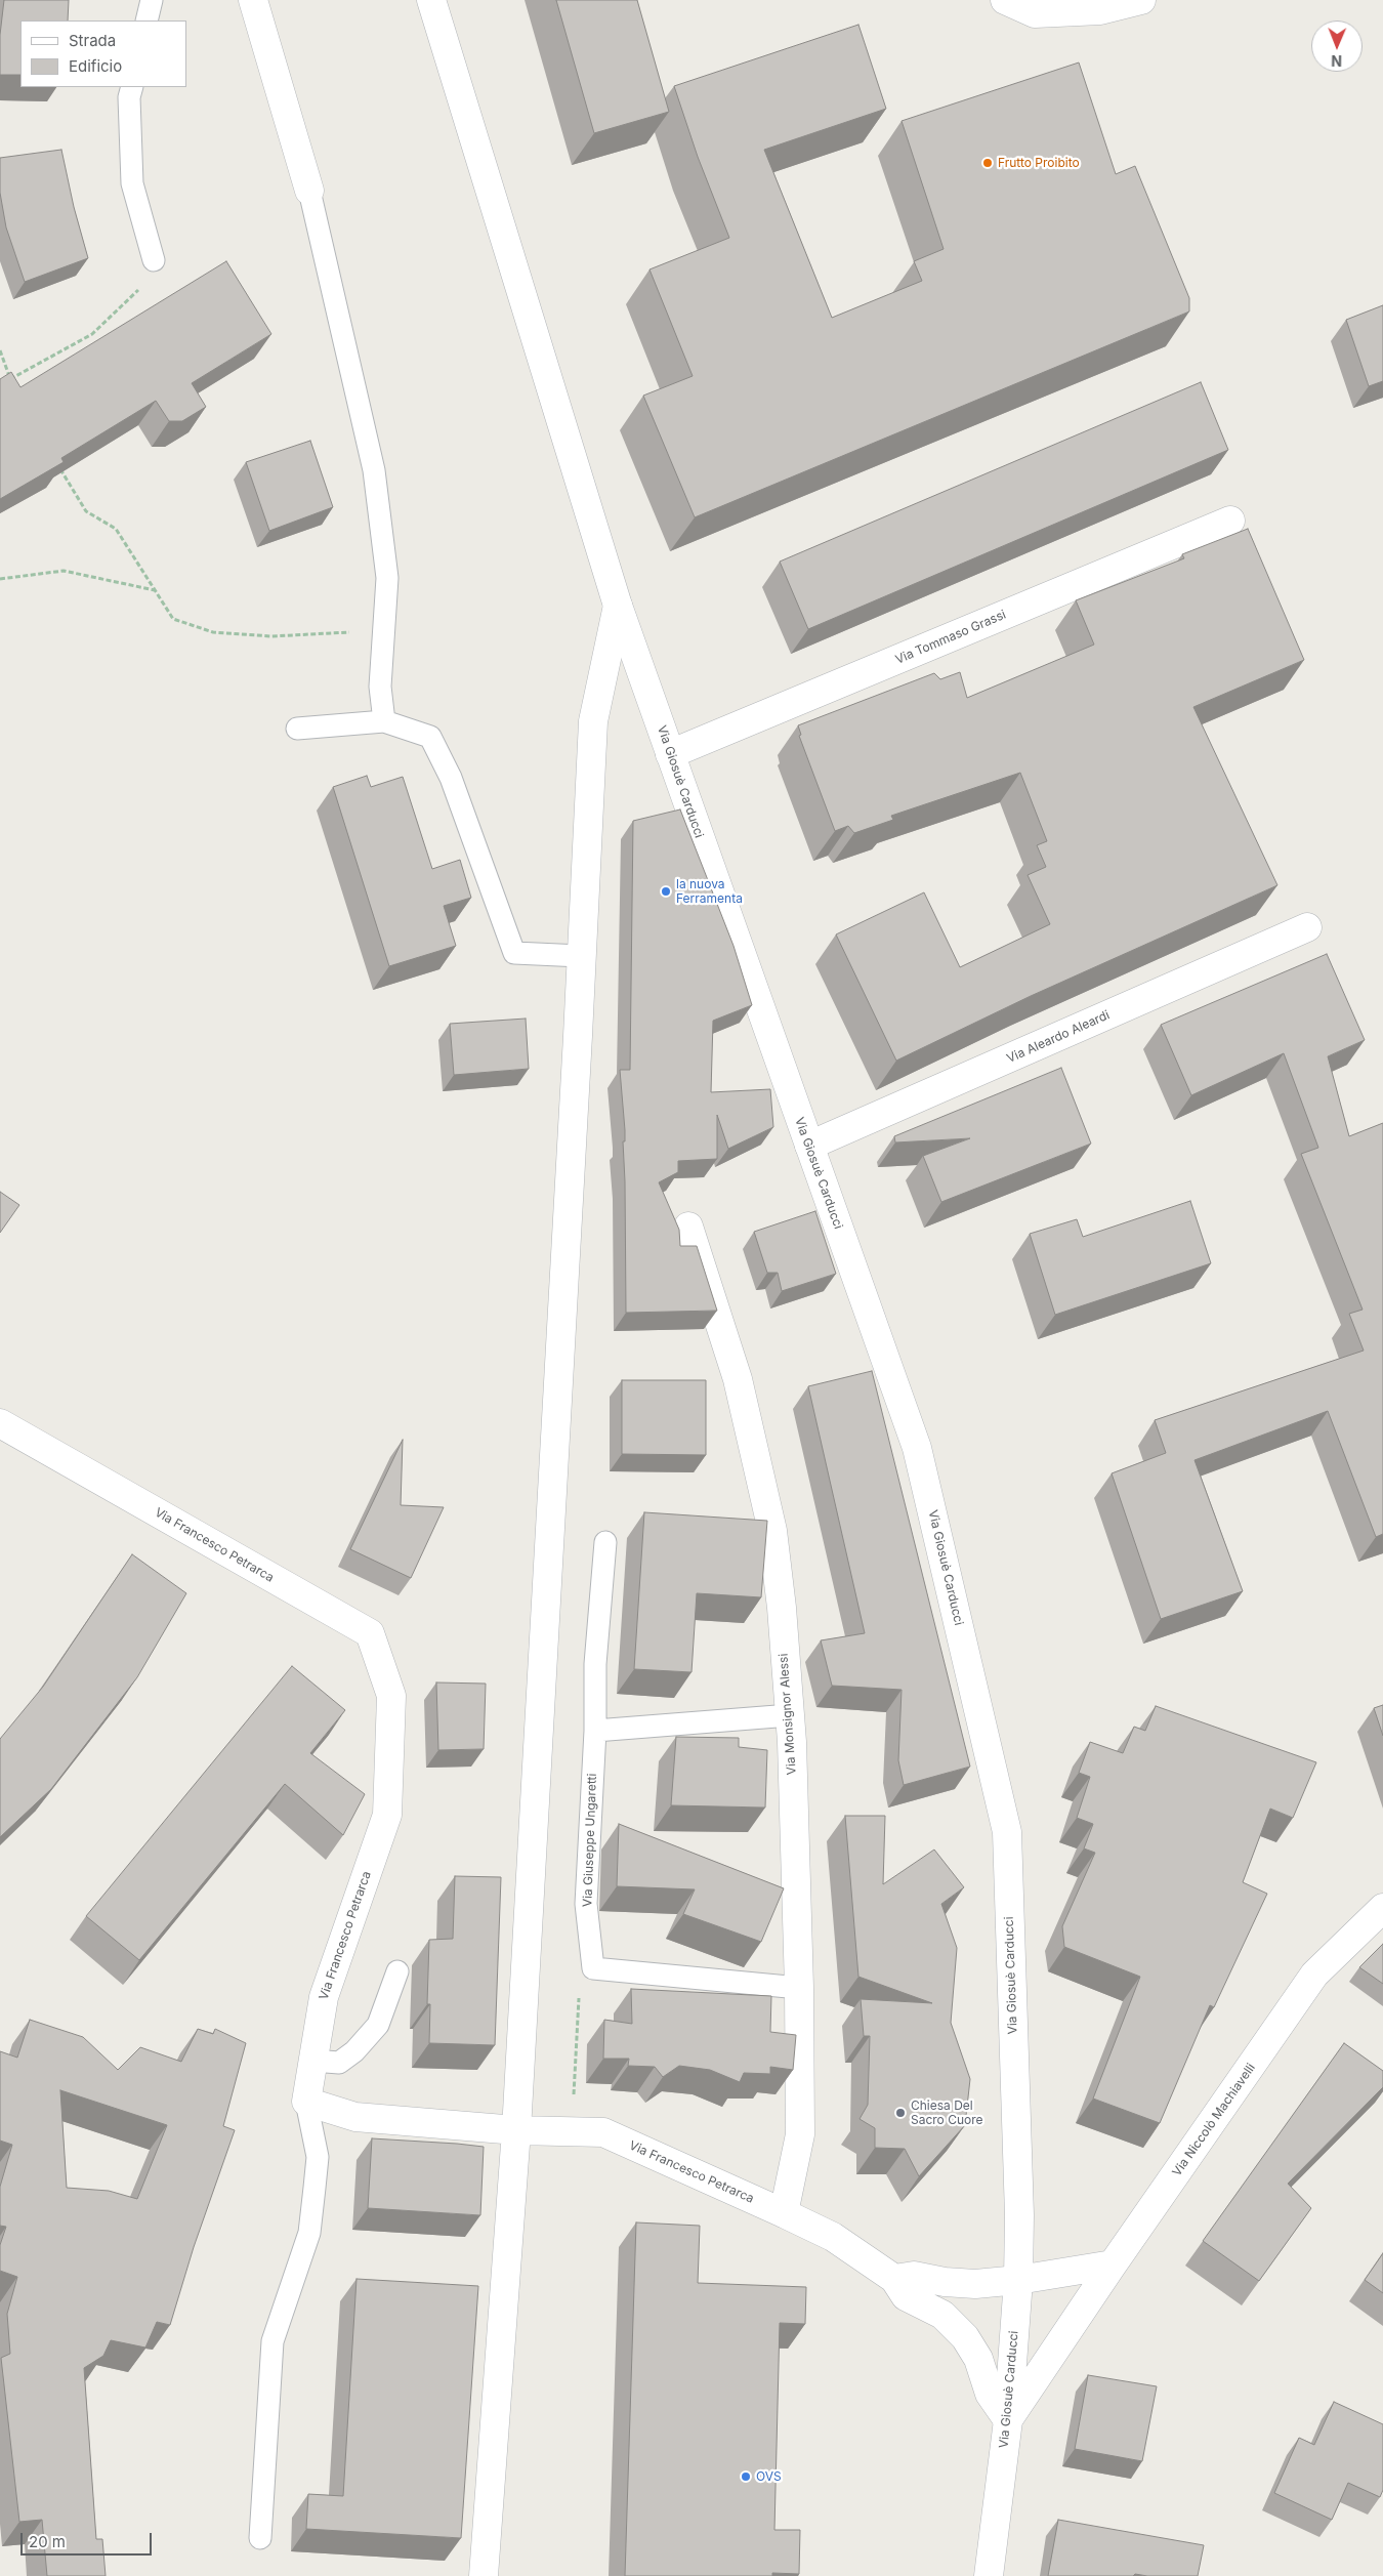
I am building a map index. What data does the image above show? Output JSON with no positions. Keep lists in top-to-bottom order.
{
  "streets": {
    "street": [
      "Via Tommaso Grassi",
      "Via Giosuè Carducci",
      "Via Aleardo Aleardi",
      "Via Francesco Petrarca",
      "Via Monsignor Alessi",
      "Via Niccolò Machiavelli"
    ],
    "lane": ["Via Giuseppe Ungaretti"]
  },
  "crossings": [
    ["Via Tommaso Grassi", "Via Giosuè Carducci"],
    ["Via Giosuè Carducci", "Via Aleardo Aleardi"],
    ["Via Giosuè Carducci", "Via Francesco Petrarca"],
    ["Via Giosuè Carducci", "Via Niccolò Machiavelli"],
    ["Via Francesco Petrarca", "Via Monsignor Alessi"],
    ["Via Francesco Petrarca", "Via Niccolò Machiavelli"],
    ["Via Monsignor Alessi", "Via Giuseppe Ungaretti"]
  ],
  "places": [
    "Frutto Proibito",
    "la nuova Ferramenta",
    "Chiesa Del Sacro Cuore",
    "OVS"
  ],
  "legend": ["Strada", "Edificio"],
  "scale_bar": "20 m",
  "north": "bottom"
}
